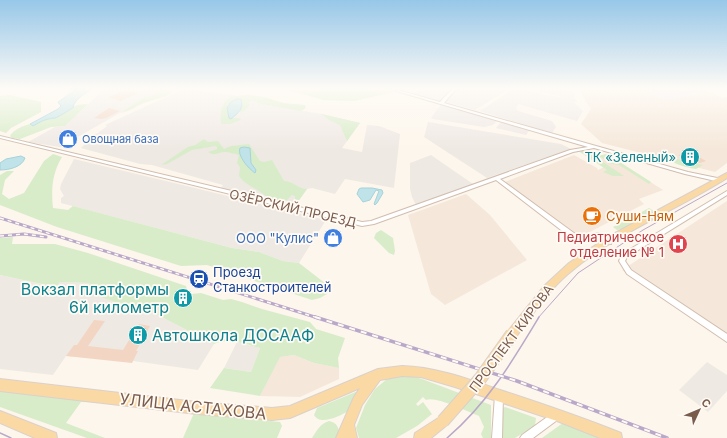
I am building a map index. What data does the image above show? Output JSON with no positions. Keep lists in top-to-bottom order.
{
  "streets": {
    "main road": ["ПРОСПЕКТ КИРОВА", "УЛИЦА АСТАХОВА"],
    "street": ["ОЗЁРСКИЙ ПРОЕЗД"]
  },
  "crossings": [
    ["ОЗЁРСКИЙ ПРОЕЗД", "ПРОСПЕКТ КИРОВА"]
  ],
  "places": {
    "shop": ["Овощная база", "ООО \"Кулис\""],
    "building": ["ТК «Зеленый»", "Вокзал платформы 6й километр", "Автошкола ДОСААФ"],
    "cafe": ["Суши-Ням"],
    "hospital": ["Педиатрическое отделение № 1"],
    "station": ["Проезд Станкостроителей"]
  },
  "north": "top right"
}
